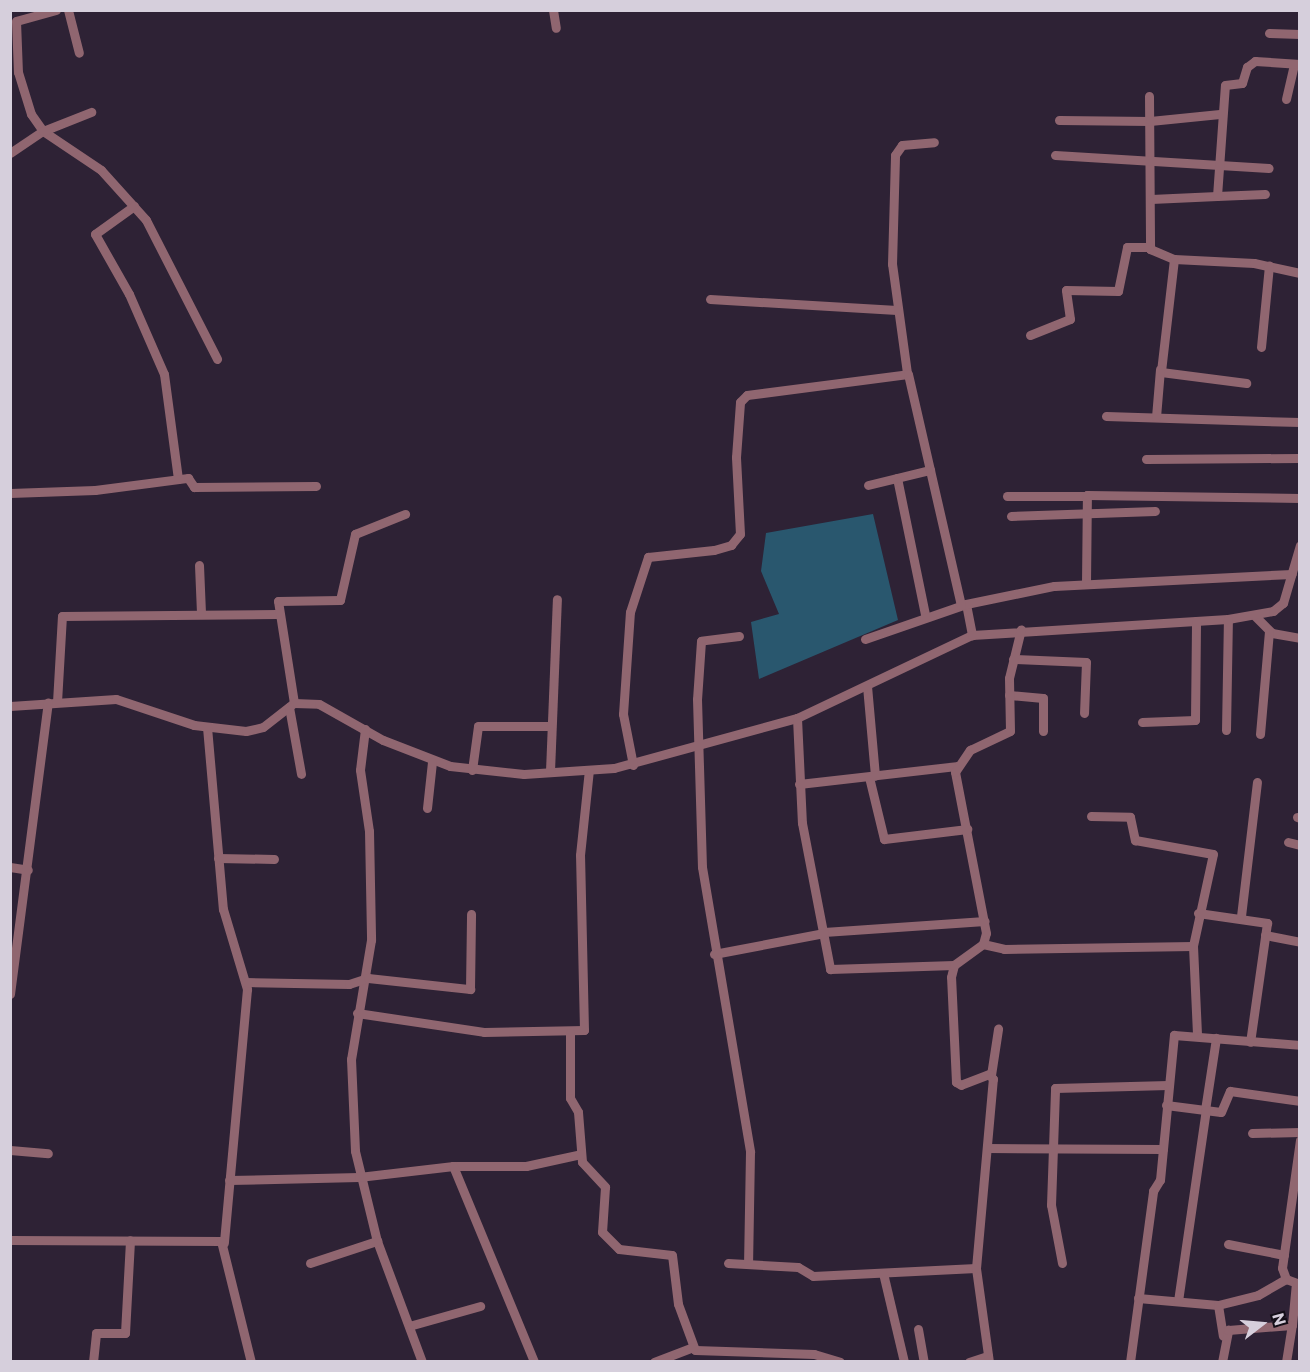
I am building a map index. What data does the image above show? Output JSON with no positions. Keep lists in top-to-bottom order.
{
  "north": "right"
}
